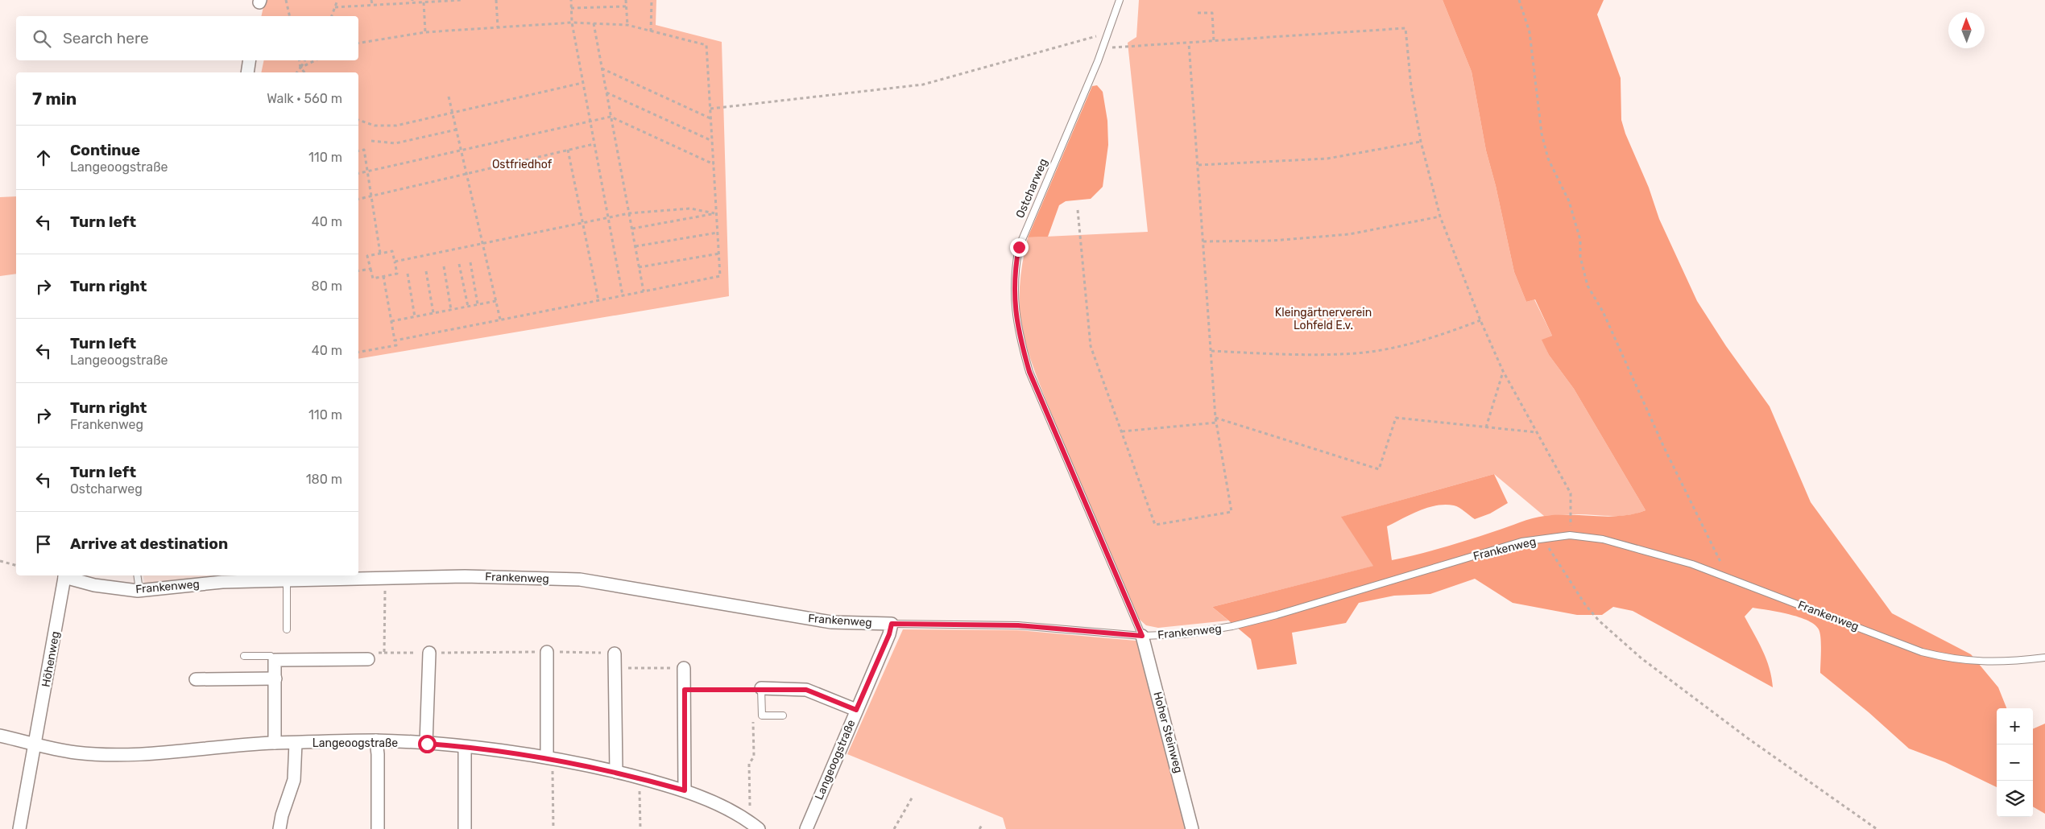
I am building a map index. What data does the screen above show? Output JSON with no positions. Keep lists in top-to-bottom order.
{
  "streets": {
    "street": [
      "Frankenweg",
      "Höhenweg",
      "Hoher Steinweg",
      "Langeoogstraße"
    ],
    "lane": ["Ostcharweg"]
  },
  "crossings": [
    ["Ostcharweg", "Frankenweg"],
    ["Ostcharweg", "Hoher Steinweg"],
    ["Frankenweg", "Höhenweg"],
    ["Frankenweg", "Hoher Steinweg"],
    ["Frankenweg", "Langeoogstraße"],
    ["Höhenweg", "Langeoogstraße"]
  ],
  "parks": ["Ostfriedhof", "Kleingärtnerverein Lohfeld E.v."],
  "north": "top",
  "page": {
    "search": "Search here",
    "heading": ["7 min", "Walk · 560 m"],
    "list": [
      ["Continue", "Langeoogstraße", "110 m"],
      ["Turn left", "40 m"],
      ["Turn right", "80 m"],
      ["Turn left", "Langeoogstraße", "40 m"],
      ["Turn right", "Frankenweg", "110 m"],
      ["Turn left", "Ostcharweg", "180 m"],
      "Arrive at destination"
    ],
    "map_buttons": ["+", "−"]
  }
}
